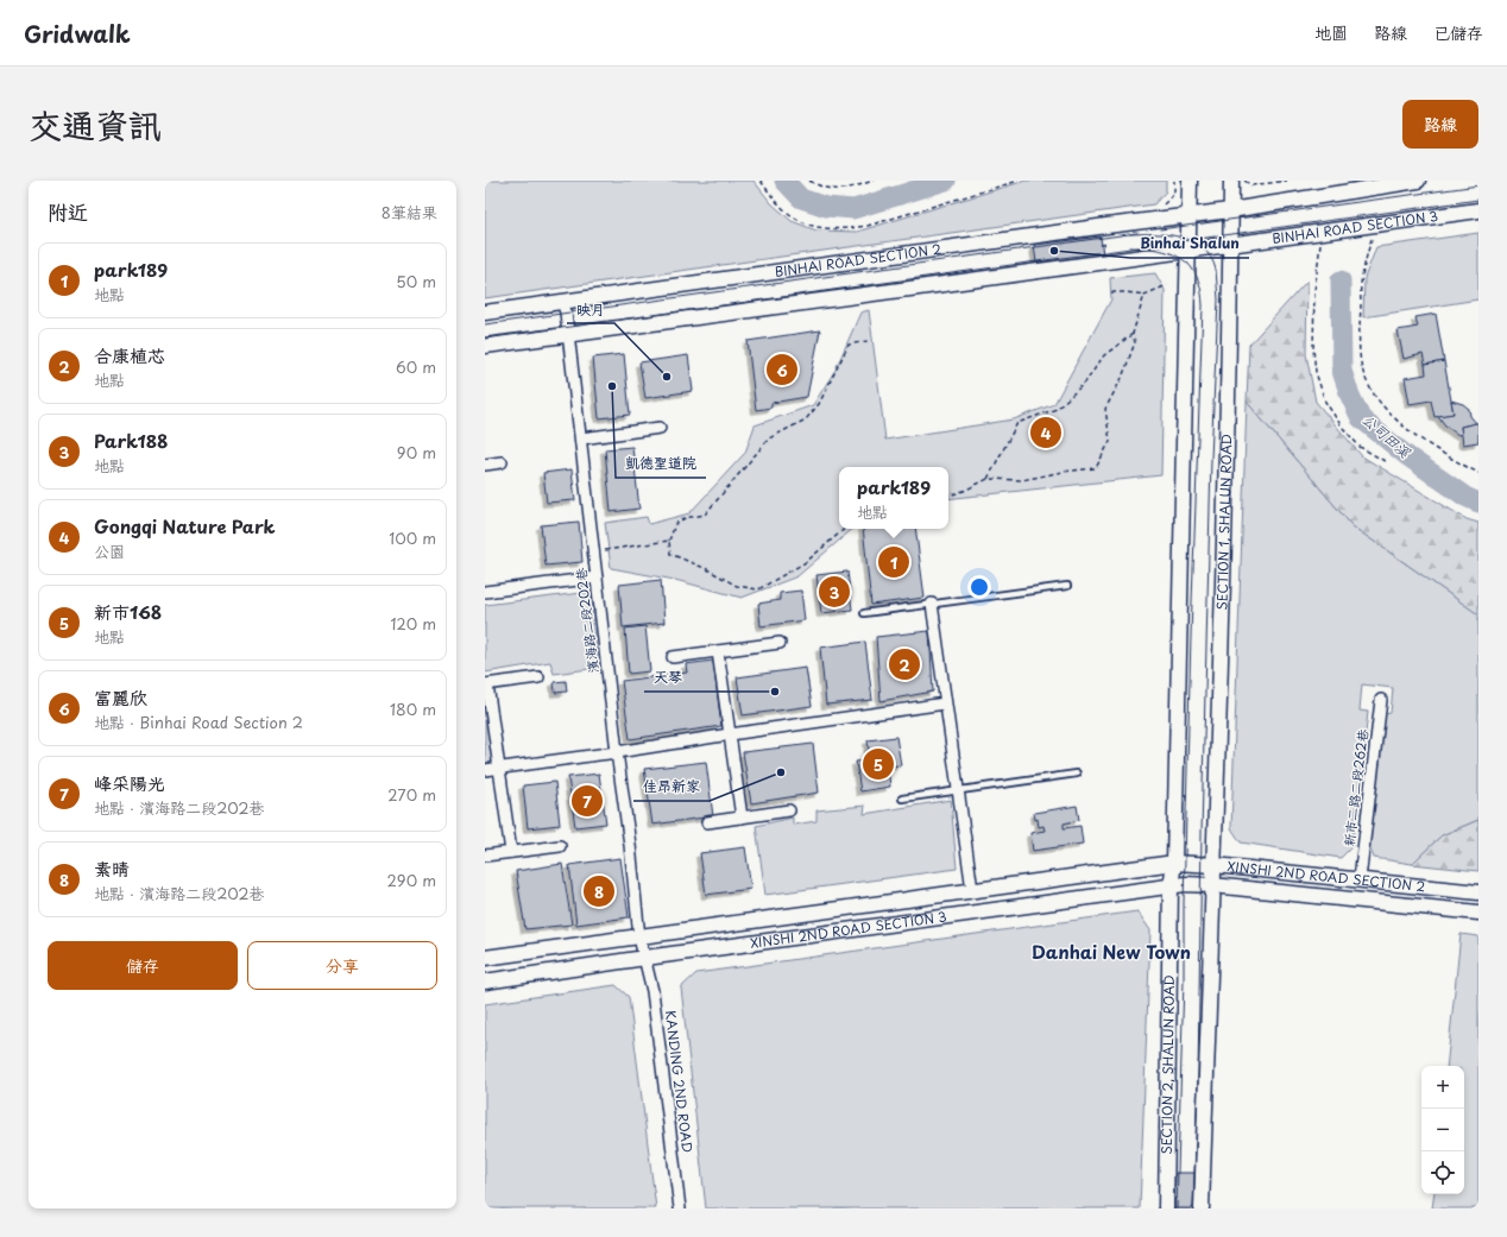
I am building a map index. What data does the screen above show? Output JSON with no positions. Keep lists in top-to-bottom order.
{
  "streets": {
    "street": [
      "BINHAI ROAD SECTION 3",
      "BINHAI ROAD SECTION 2",
      "SECTION 1, SHALUN ROAD",
      "濱海路二段202巷",
      "新市二路二段262巷",
      "XINSHI 2ND ROAD SECTION 2",
      "XINSHI 2ND ROAD SECTION 3",
      "SECTION 2, SHALUN ROAD",
      "KANDING 2ND ROAD"
    ]
  },
  "crossings": [
    ["BINHAI ROAD SECTION 3", "SECTION 1, SHALUN ROAD"],
    ["BINHAI ROAD SECTION 2", "SECTION 1, SHALUN ROAD"],
    ["BINHAI ROAD SECTION 2", "濱海路二段202巷"],
    ["SECTION 1, SHALUN ROAD", "XINSHI 2ND ROAD SECTION 2"],
    ["濱海路二段202巷", "XINSHI 2ND ROAD SECTION 3"],
    ["濱海路二段202巷", "KANDING 2ND ROAD"],
    ["新市二路二段262巷", "XINSHI 2ND ROAD SECTION 2"],
    ["XINSHI 2ND ROAD SECTION 2", "XINSHI 2ND ROAD SECTION 3"],
    ["XINSHI 2ND ROAD SECTION 2", "SECTION 2, SHALUN ROAD"],
    ["XINSHI 2ND ROAD SECTION 3", "SECTION 2, SHALUN ROAD"],
    ["XINSHI 2ND ROAD SECTION 3", "KANDING 2ND ROAD"]
  ],
  "districts": ["Danhai New Town"],
  "water": ["公司田溪"],
  "places": [
    "Binhai Shalun",
    "映月",
    "凱德聖道院",
    "天琴",
    "佳昂新家"
  ],
  "page": {
    "header": "Gridwalk",
    "nav": ["地圖", "路線", "已儲存"],
    "title": "交通資訊",
    "buttons": [
      "路線",
      ["儲存", "分享"]
    ],
    "heading": ["附近", "8筆結果"],
    "list": [
      {
        "mark": "1",
        "name": "park189",
        "note": "地點",
        "value": "50 m"
      },
      {
        "mark": "2",
        "name": "合康植芯",
        "note": "地點",
        "value": "60 m"
      },
      {
        "mark": "3",
        "name": "Park188",
        "note": "地點",
        "value": "90 m"
      },
      {
        "mark": "4",
        "name": "Gongqi Nature Park",
        "note": "公園",
        "value": "100 m"
      },
      {
        "mark": "5",
        "name": "新市168",
        "note": "地點",
        "value": "120 m"
      },
      {
        "mark": "6",
        "name": "富麗欣",
        "note": "地點 · Binhai Road Section 2",
        "value": "180 m"
      },
      {
        "mark": "7",
        "name": "峰采陽光",
        "note": "地點 · 濱海路二段202巷",
        "value": "270 m"
      },
      {
        "mark": "8",
        "name": "素晴",
        "note": "地點 · 濱海路二段202巷",
        "value": "290 m"
      }
    ],
    "pins": [
      "6",
      "4",
      "1",
      "3",
      "2",
      "5",
      "7",
      "8"
    ],
    "popup": ["park189", "地點"],
    "map_buttons": ["+", "−"]
  }
}
